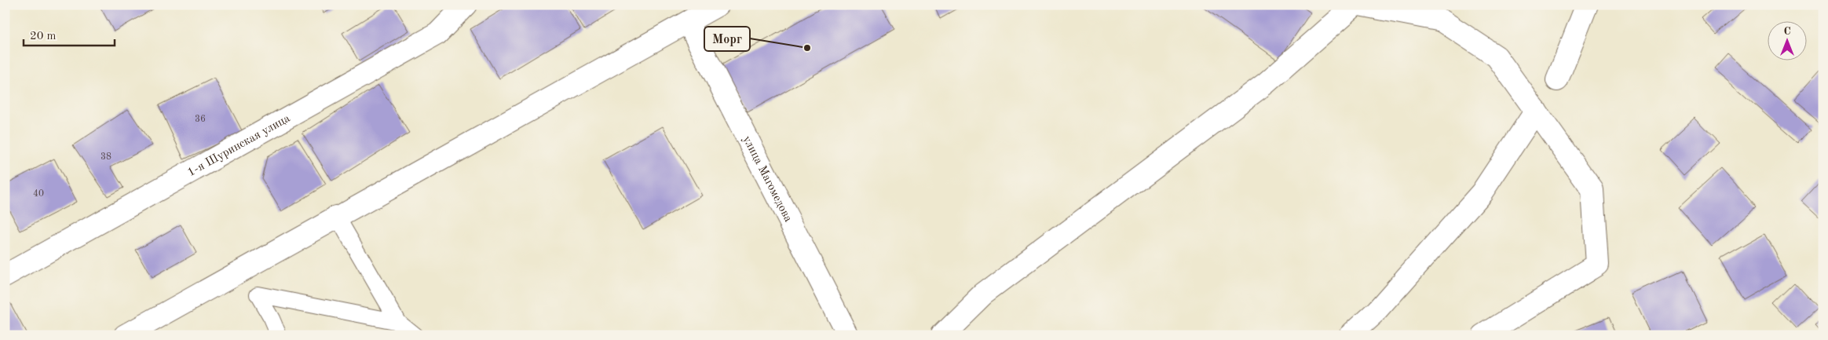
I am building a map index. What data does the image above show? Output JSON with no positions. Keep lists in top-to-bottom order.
{
  "streets": {
    "street": ["1-я Шуринская улица", "улица Магомедова"]
  },
  "places": ["Морг"],
  "house_numbers": ["36", "38", "40"],
  "scale_bar": "20 m",
  "north": "top"
}
